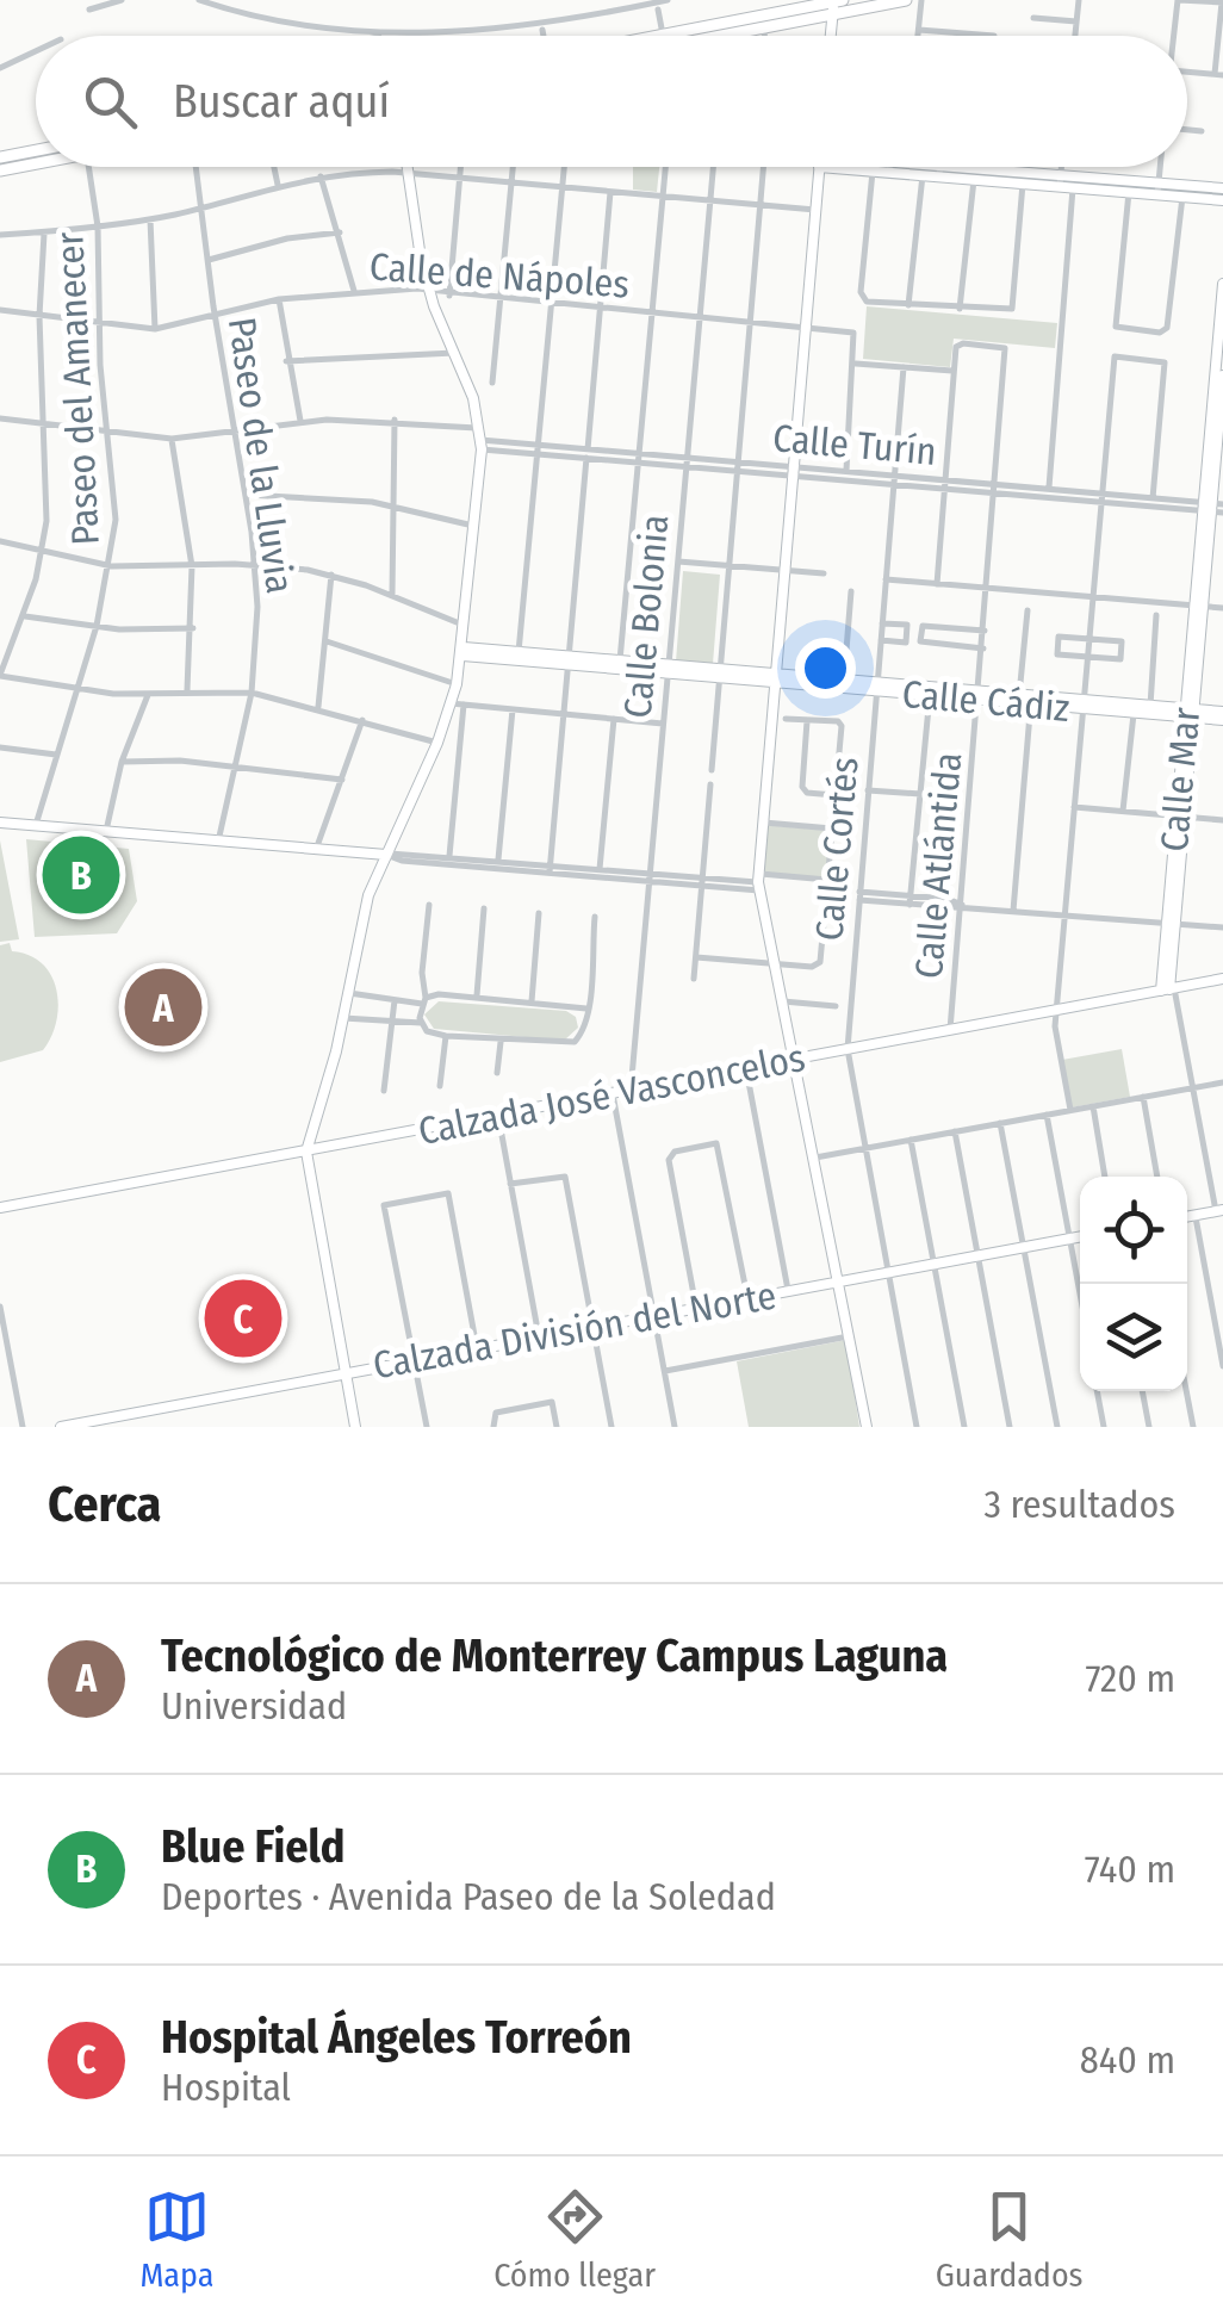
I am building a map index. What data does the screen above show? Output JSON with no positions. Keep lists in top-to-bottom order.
{
  "streets": {
    "street": [
      "Calle de Nápoles",
      "Paseo del Amanecer",
      "Calle Turín",
      "Paseo de la Lluvia",
      "Calle Bolonia",
      "Calle Cádiz",
      "Calle Mar",
      "Calle Cortés",
      "Calle Atlántida",
      "Calzada José Vasconcelos",
      "Calzada División del Norte"
    ]
  },
  "crossings": [
    ["Calle de Nápoles", "Paseo del Amanecer"],
    ["Calle de Nápoles", "Paseo de la Lluvia"],
    ["Calle de Nápoles", "Calle Bolonia"],
    ["Calle Turín", "Calle Bolonia"],
    ["Calle Turín", "Calle Mar"],
    ["Calle Turín", "Calle Cortés"],
    ["Calle Turín", "Calle Atlántida"],
    ["Calle Bolonia", "Calle Cádiz"],
    ["Calle Bolonia", "Calzada José Vasconcelos"],
    ["Calle Cádiz", "Calle Mar"],
    ["Calle Cádiz", "Calle Cortés"],
    ["Calle Cádiz", "Calle Atlántida"],
    ["Calle Mar", "Calzada José Vasconcelos"],
    ["Calle Cortés", "Calzada José Vasconcelos"],
    ["Calle Cortés", "Calzada División del Norte"],
    ["Calle Atlántida", "Calzada José Vasconcelos"]
  ],
  "page": {
    "search": "Buscar aquí",
    "pins": ["B", "A", "C"],
    "heading": ["Cerca", "3 resultados"],
    "list": [
      {
        "mark": "A",
        "name": "Tecnológico de Monterrey Campus Laguna",
        "note": "Universidad",
        "value": "720 m"
      },
      {
        "mark": "B",
        "name": "Blue Field",
        "note": "Deportes · Avenida Paseo de la Soledad",
        "value": "740 m"
      },
      {
        "mark": "C",
        "name": "Hospital Ángeles Torreón",
        "note": "Hospital",
        "value": "840 m"
      }
    ],
    "nav": ["Mapa", "Cómo llegar", "Guardados"]
  }
}
